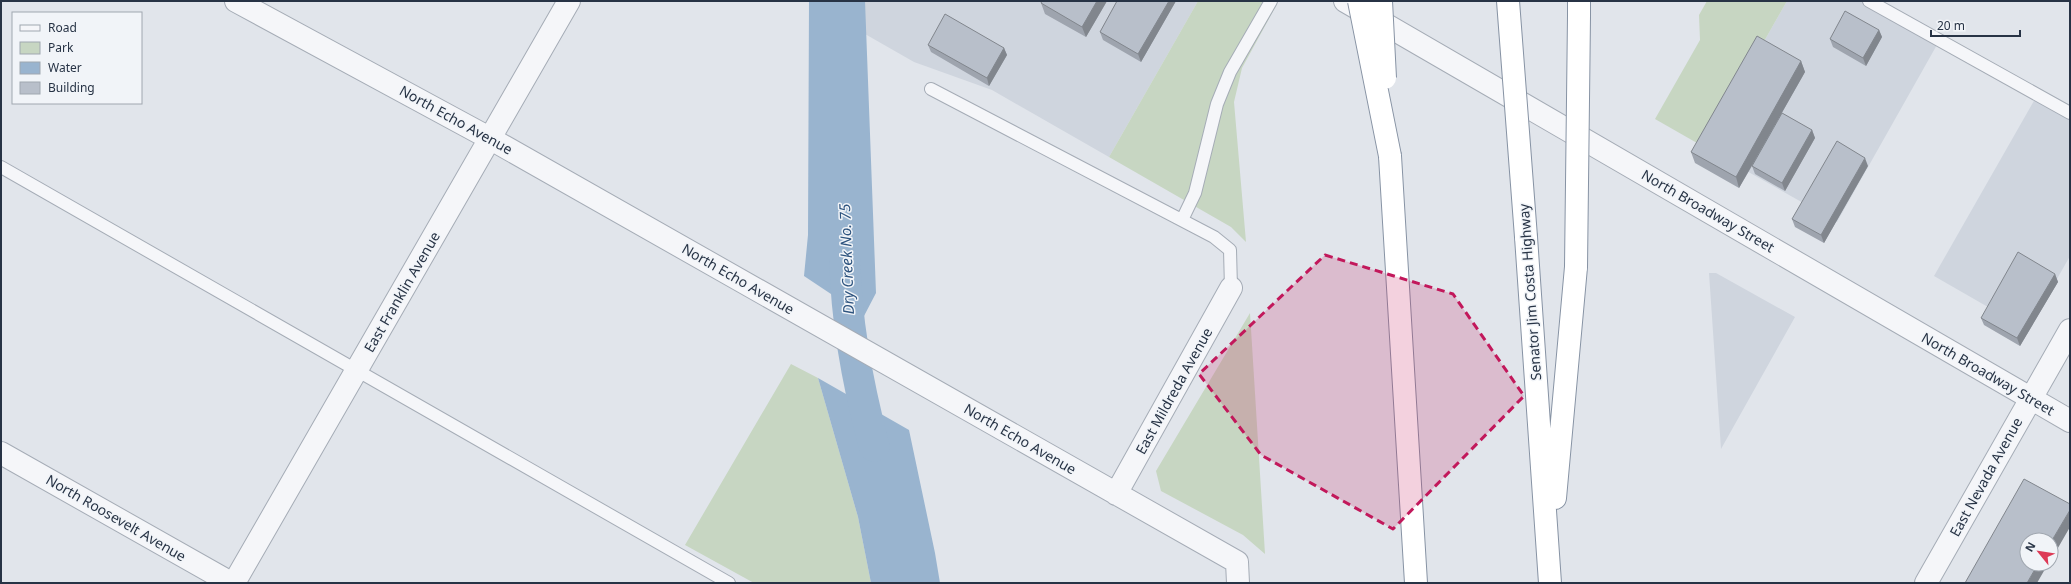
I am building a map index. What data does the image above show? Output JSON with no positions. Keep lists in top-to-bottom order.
{
  "streets": {
    "highway": ["Senator Jim Costa Highway"],
    "street": [
      "North Echo Avenue",
      "North Broadway Street",
      "East Franklin Avenue",
      "East Mildreda Avenue",
      "East Nevada Avenue",
      "North Roosevelt Avenue"
    ]
  },
  "crossings": [
    ["North Echo Avenue", "East Franklin Avenue"],
    ["North Echo Avenue", "East Mildreda Avenue"],
    ["North Broadway Street", "East Nevada Avenue"]
  ],
  "water": ["Dry Creek No. 75"],
  "legend": [
    "Road",
    "Park",
    "Water",
    "Building"
  ],
  "scale_bar": "20 m",
  "north": "top left"
}
